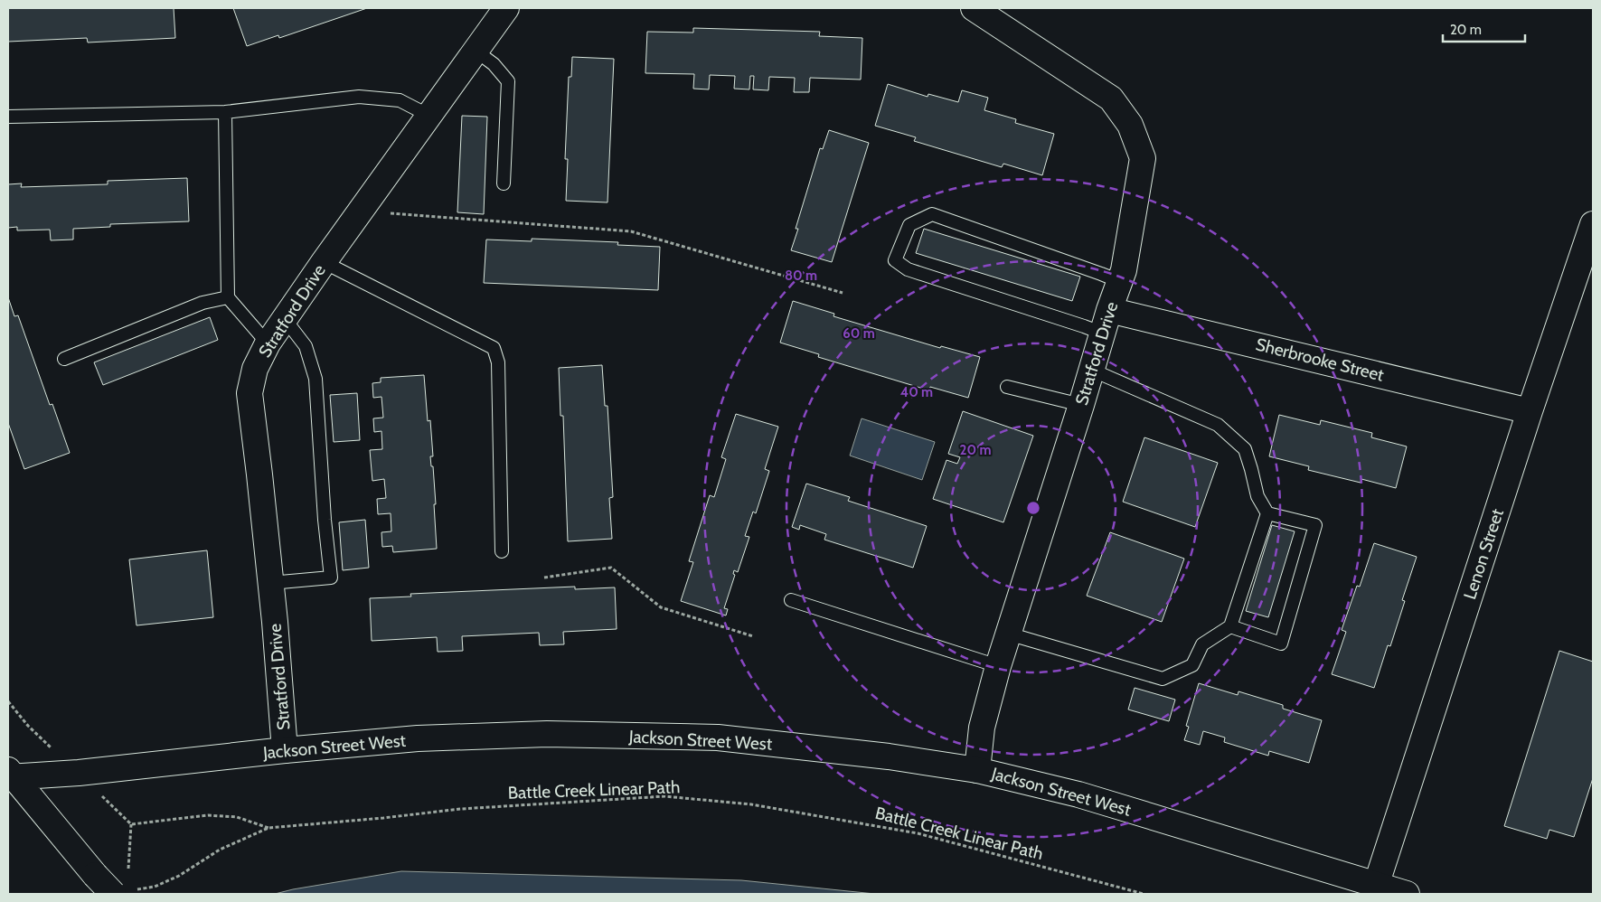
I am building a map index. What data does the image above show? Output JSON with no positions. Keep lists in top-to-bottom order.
{
  "streets": {
    "street": [
      "Stratford Drive",
      "Sherbrooke Street",
      "Lenon Street",
      "Jackson Street West"
    ],
    "path": ["Battle Creek Linear Path"]
  },
  "crossings": [
    ["Stratford Drive", "Sherbrooke Street"],
    ["Stratford Drive", "Jackson Street West"],
    ["Sherbrooke Street", "Lenon Street"],
    ["Lenon Street", "Jackson Street West"]
  ],
  "scale_bar": "20 m",
  "rings": [
    "80 m",
    "60 m",
    "40 m",
    "20 m"
  ]
}
